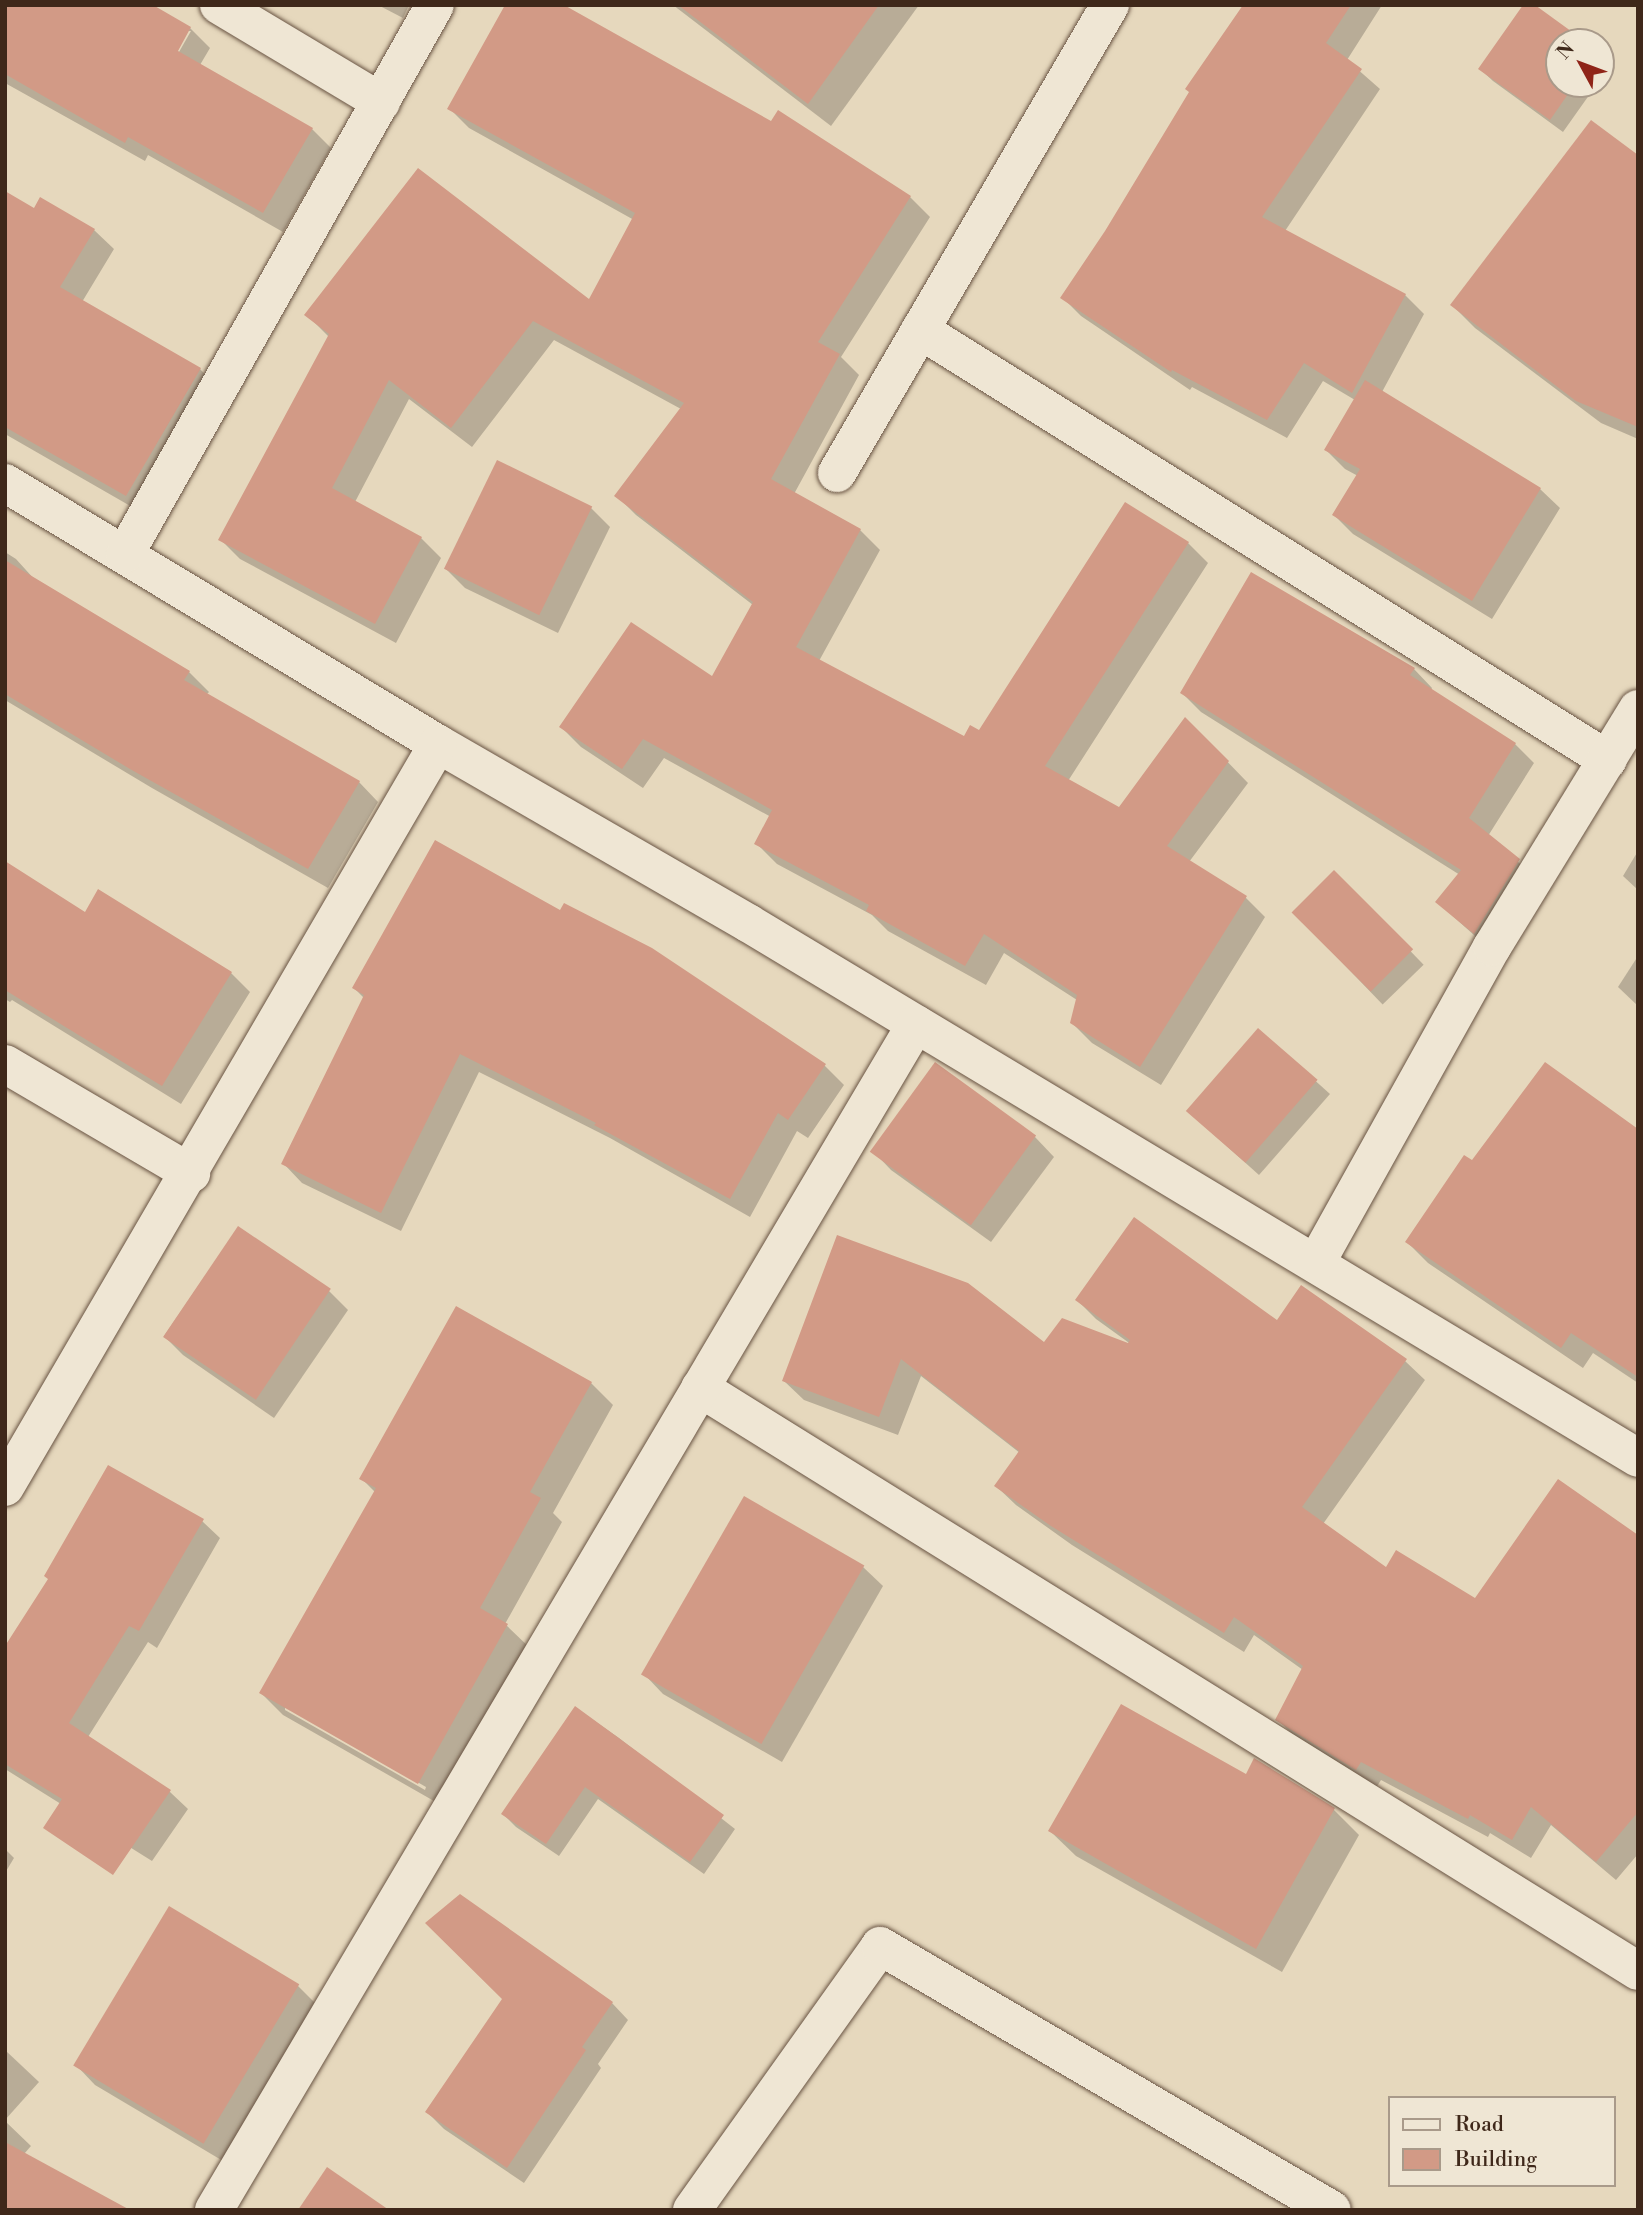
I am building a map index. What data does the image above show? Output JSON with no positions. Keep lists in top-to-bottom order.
{
  "legend": ["Road", "Building"],
  "north": "top left"
}
